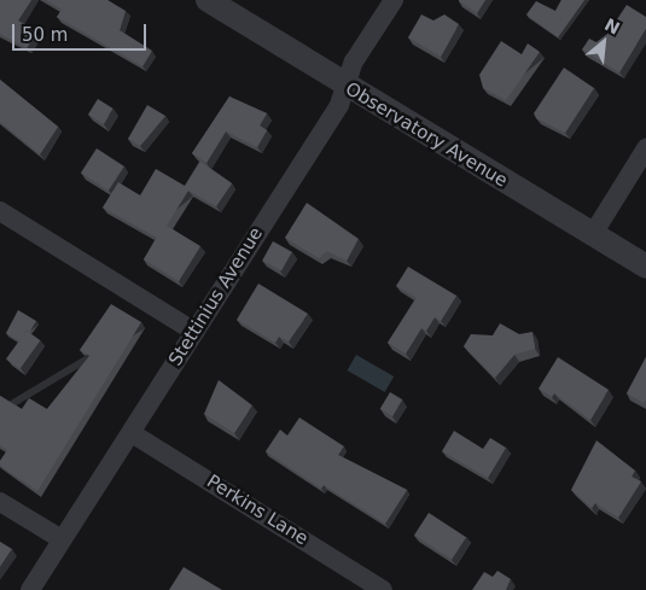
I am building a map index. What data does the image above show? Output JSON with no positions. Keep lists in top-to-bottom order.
{
  "streets": {
    "street": ["Observatory Avenue", "Stettinius Avenue", "Perkins Lane"]
  },
  "crossings": [
    ["Observatory Avenue", "Stettinius Avenue"],
    ["Stettinius Avenue", "Perkins Lane"]
  ],
  "scale_bar": "50 m",
  "north": "top right"
}
